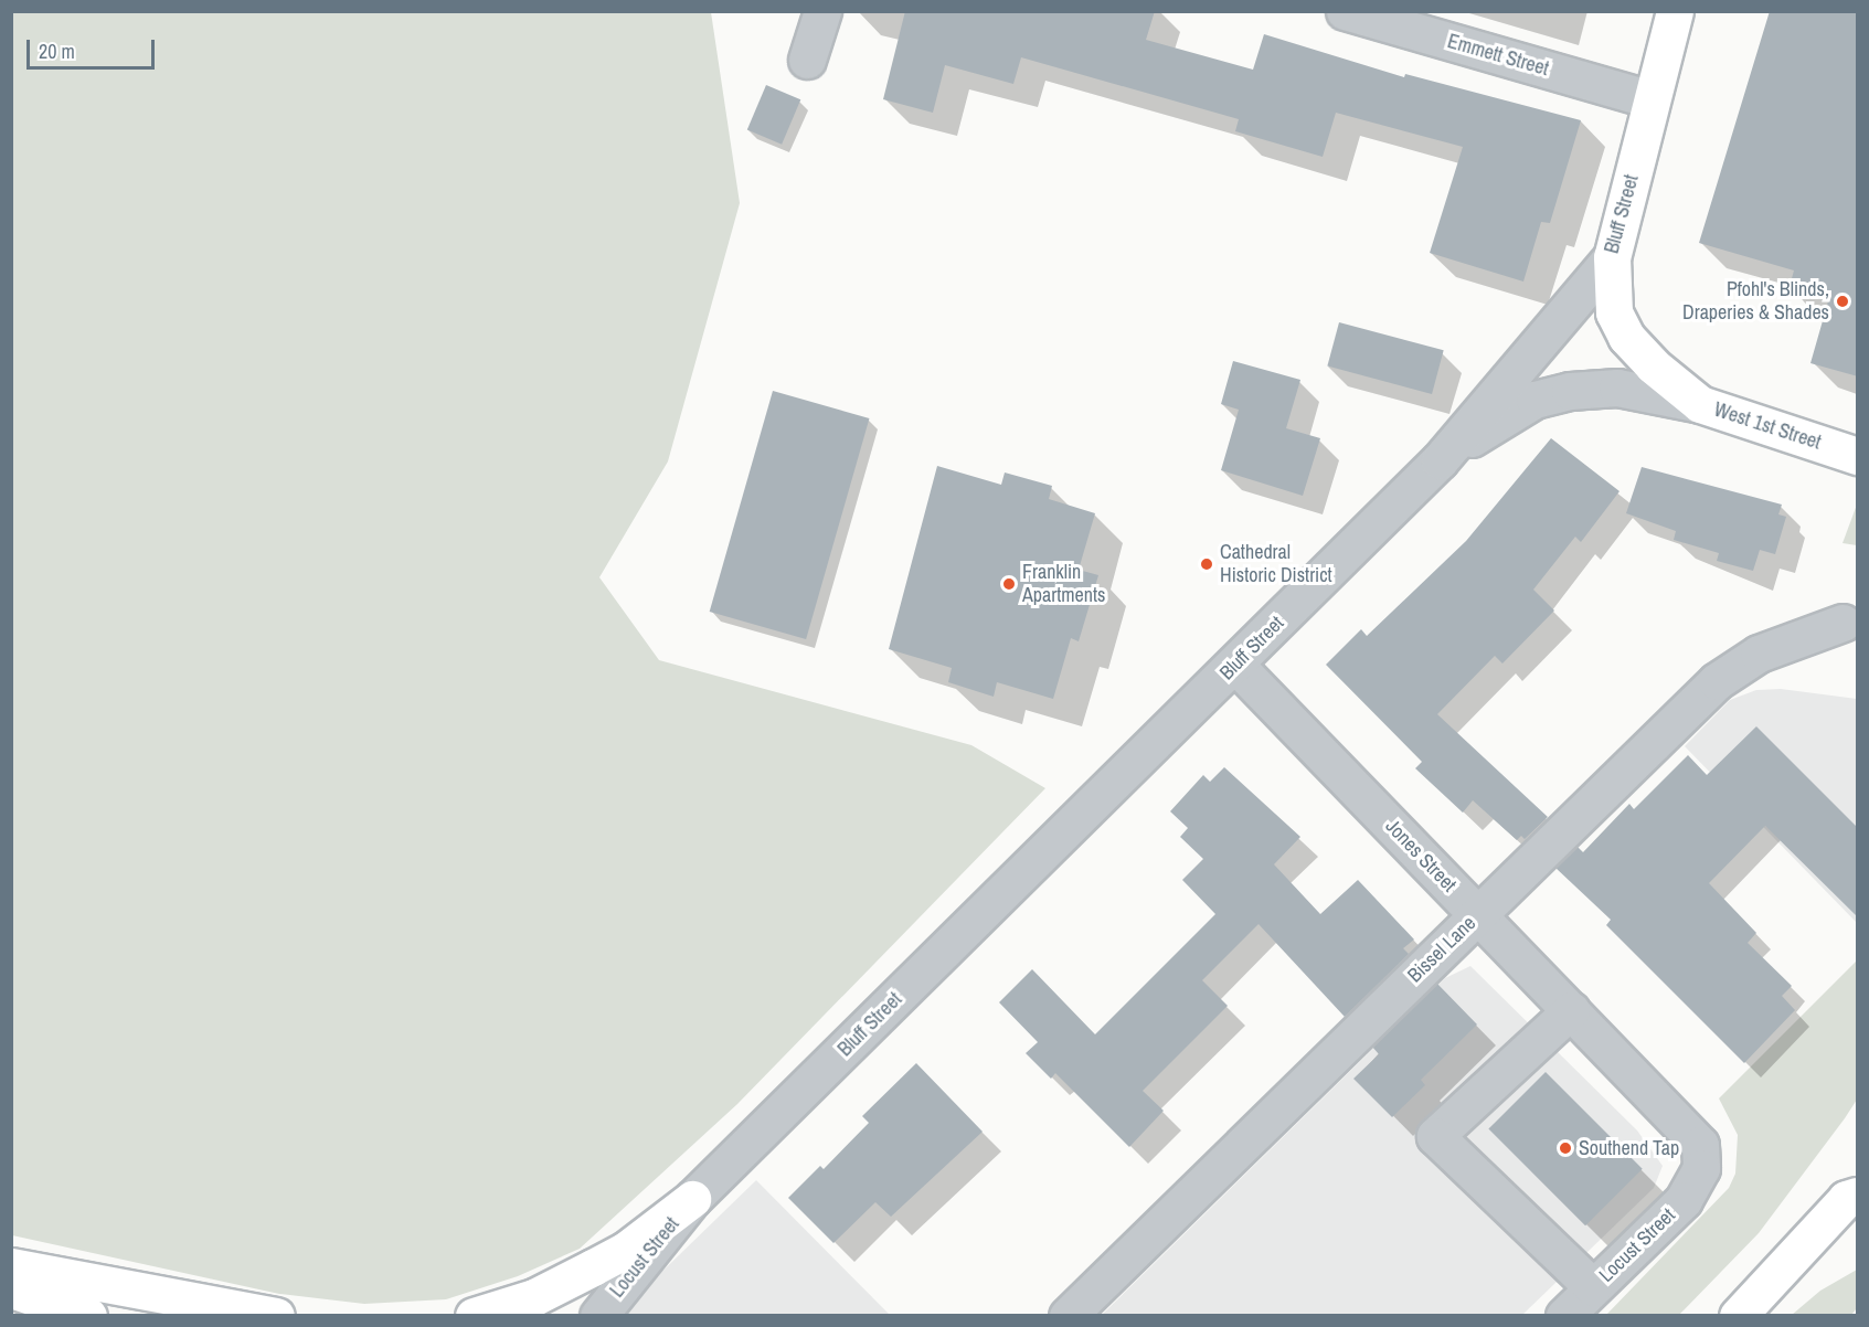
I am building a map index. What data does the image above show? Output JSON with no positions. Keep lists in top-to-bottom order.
{
  "streets": {
    "main road": ["Bluff Street", "West 1st Street"],
    "street": [
      "Emmett Street",
      "Jones Street",
      "Bissel Lane",
      "Locust Street"
    ]
  },
  "crossings": [
    ["Emmett Street", "Bluff Street"],
    ["Bluff Street", "West 1st Street"],
    ["Bluff Street", "Jones Street"],
    ["Bluff Street", "Locust Street"],
    ["Jones Street", "Bissel Lane"],
    ["Jones Street", "Locust Street"]
  ],
  "places": [
    "Pfohl's Blinds, Draperies & Shades",
    "Cathedral Historic District",
    "Franklin Apartments",
    "Southend Tap"
  ],
  "scale_bar": "20 m"
}
